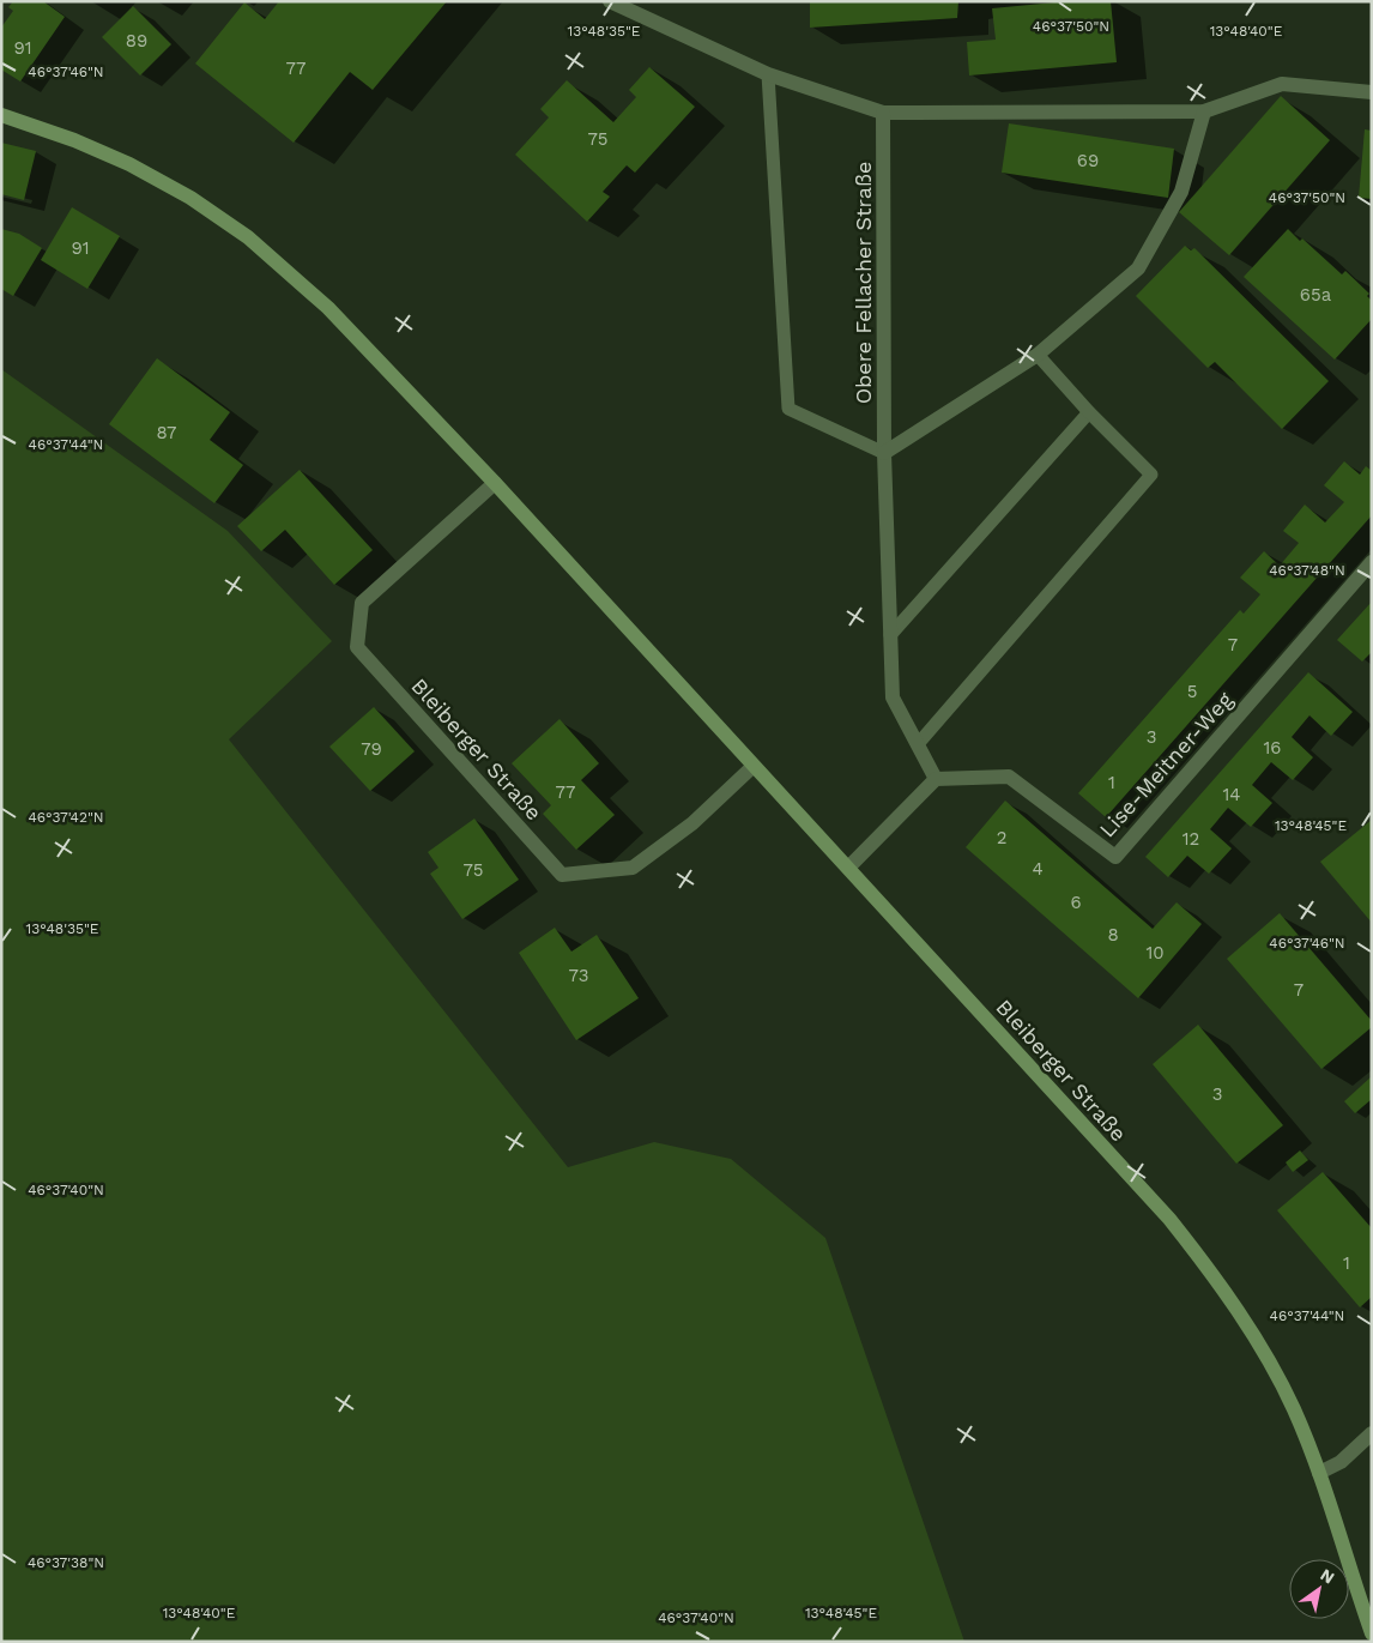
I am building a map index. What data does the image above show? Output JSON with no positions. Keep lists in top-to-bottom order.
{
  "streets": {
    "main road": ["Bleiberger Straße"],
    "street": ["Obere Fellacher Straße", "Lise-Meitner-Weg"]
  },
  "crossings": [
    ["Obere Fellacher Straße", "Lise-Meitner-Weg"]
  ],
  "house_numbers": [
    "89",
    "91",
    "77",
    "75",
    "69",
    "91",
    "65a",
    "87",
    "7",
    "5",
    "3",
    "16",
    "79",
    "1",
    "77",
    "14",
    "2",
    "12",
    "4",
    "75",
    "6",
    "8",
    "10",
    "73",
    "7",
    "3",
    "1"
  ],
  "north": "top right",
  "coordinates": [
    "46°37'50\"N",
    "13°48'35\"E",
    "13°48'40\"E",
    "46°37'46\"N",
    "46°37'44\"N",
    "46°37'48\"N",
    "46°37'42\"N",
    "13°48'45\"E",
    "46°37'40\"N",
    "46°37'38\"N"
  ]
}
